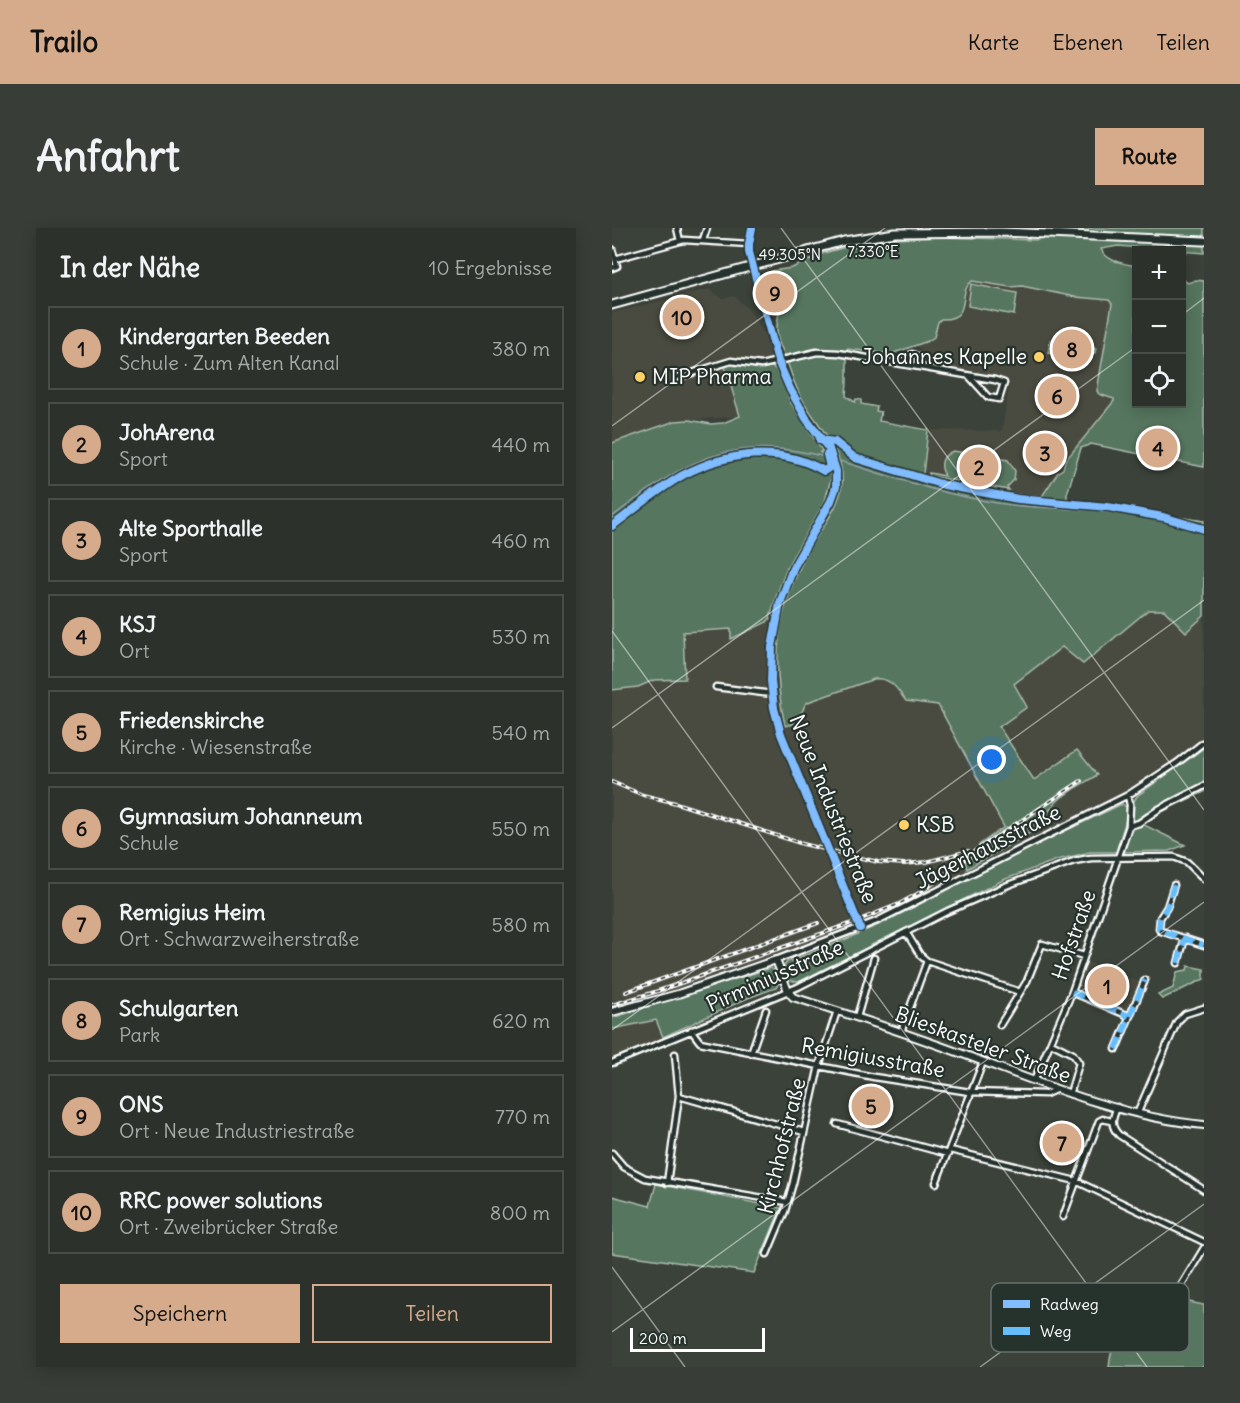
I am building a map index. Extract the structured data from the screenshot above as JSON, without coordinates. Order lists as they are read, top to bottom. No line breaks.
{"streets":{"street":["Neue Industriestraße","Jägerhausstraße","Hofstraße","Pirminiusstraße","Blieskasteler Straße","Remigiusstraße","Kirchhofstraße"]},"crossings":[["Neue Industriestraße","Jägerhausstraße"],["Jägerhausstraße","Hofstraße"],["Hofstraße","Pirminiusstraße"],["Hofstraße","Blieskasteler Straße"],["Pirminiusstraße","Blieskasteler Straße"],["Pirminiusstraße","Remigiusstraße"],["Blieskasteler Straße","Remigiusstraße"],["Blieskasteler Straße","Kirchhofstraße"],["Remigiusstraße","Kirchhofstraße"]],"places":["Johannes Kapelle","MIP Pharma","KSB"],"legend":["Radweg","Weg"],"scale_bar":"200 m","page":{"header":"Trailo","nav":["Karte","Ebenen","Teilen"],"buttons":["Route",["Speichern","Teilen"]],"title":"Anfahrt","heading":["In der Nähe","10 Ergebnisse"],"map_buttons":["+","−"],"pins":["9","10","8","6","4","3","2","1","5","7"],"list":[{"mark":"1","name":"Kindergarten Beeden","note":"Schule · Zum Alten Kanal","value":"380 m"},{"mark":"2","name":"JohArena","note":"Sport","value":"440 m"},{"mark":"3","name":"Alte Sporthalle","note":"Sport","value":"460 m"},{"mark":"4","name":"KSJ","note":"Ort","value":"530 m"},{"mark":"5","name":"Friedenskirche","note":"Kirche · Wiesenstraße","value":"540 m"},{"mark":"6","name":"Gymnasium Johanneum","note":"Schule","value":"550 m"},{"mark":"7","name":"Remigius Heim","note":"Ort · Schwarzweiherstraße","value":"580 m"},{"mark":"8","name":"Schulgarten","note":"Park","value":"620 m"},{"mark":"9","name":"ONS","note":"Ort · Neue Industriestraße","value":"770 m"},{"mark":"10","name":"RRC power solutions","note":"Ort · Zweibrücker Straße","value":"800 m"}],"scale":"200 m"},"coordinates":["7.330°E","49.305°N"]}
